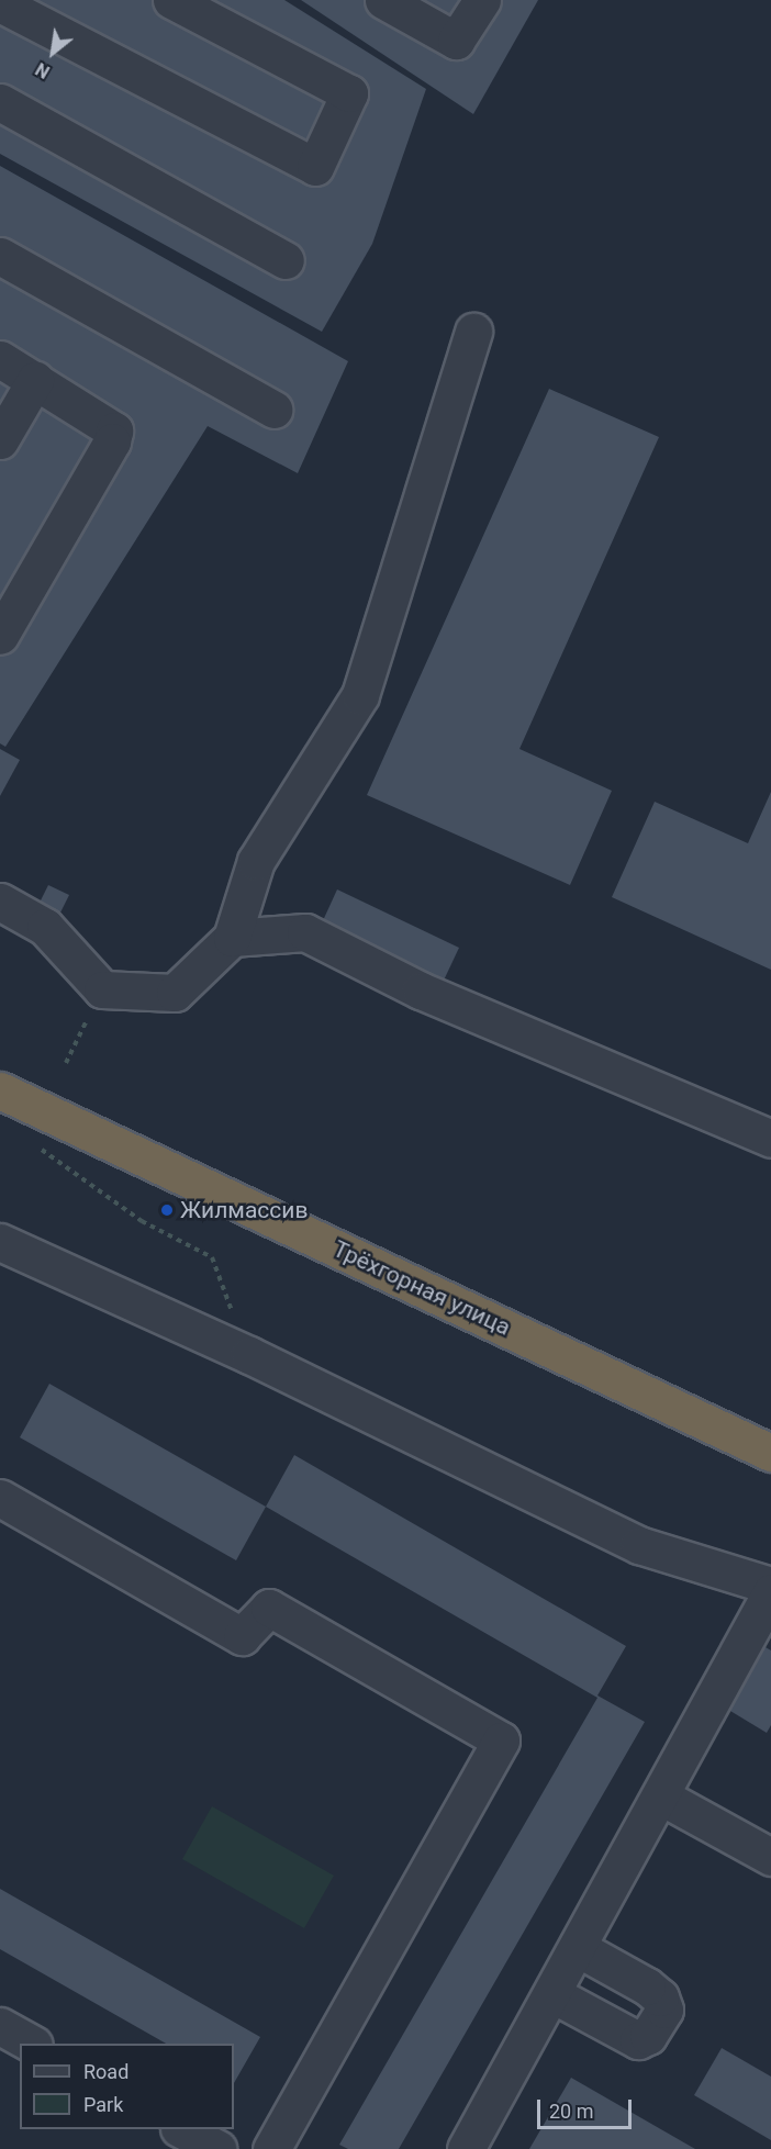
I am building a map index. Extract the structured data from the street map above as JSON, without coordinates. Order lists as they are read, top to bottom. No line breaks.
{"streets":{"highway":["Трёхгорная улица"]},"places":["Жилмассив"],"legend":["Road","Park"],"scale_bar":"20 m","north":"bottom left"}
